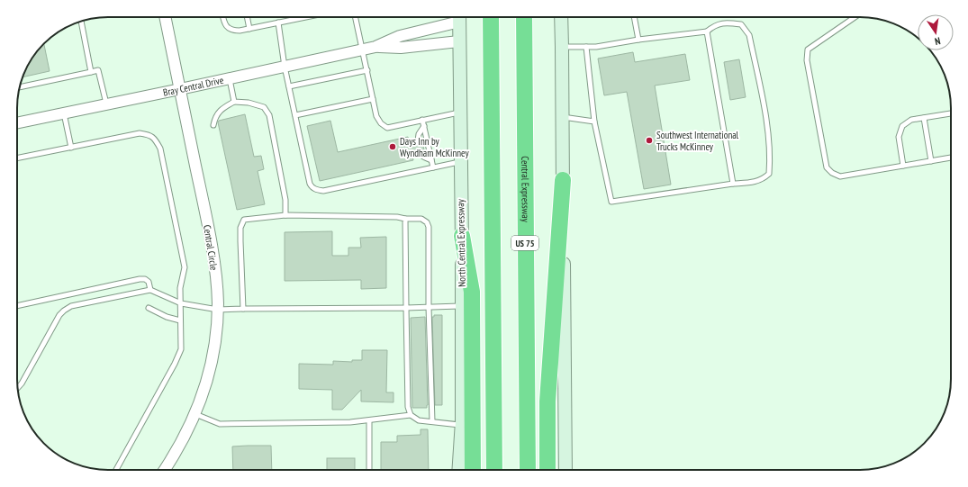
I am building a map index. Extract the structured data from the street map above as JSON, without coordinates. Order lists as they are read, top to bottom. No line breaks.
{"streets":{"highway":["Central Expressway","US 75"],"main road":["North Central Expressway"],"street":["Bray Central Drive","Central Circle"]},"crossings":[["Bray Central Drive","North Central Expressway"],["Bray Central Drive","Central Circle"]],"places":["Southwest International Trucks McKinney","Days Inn by Wyndham McKinney"],"north":"bottom"}
